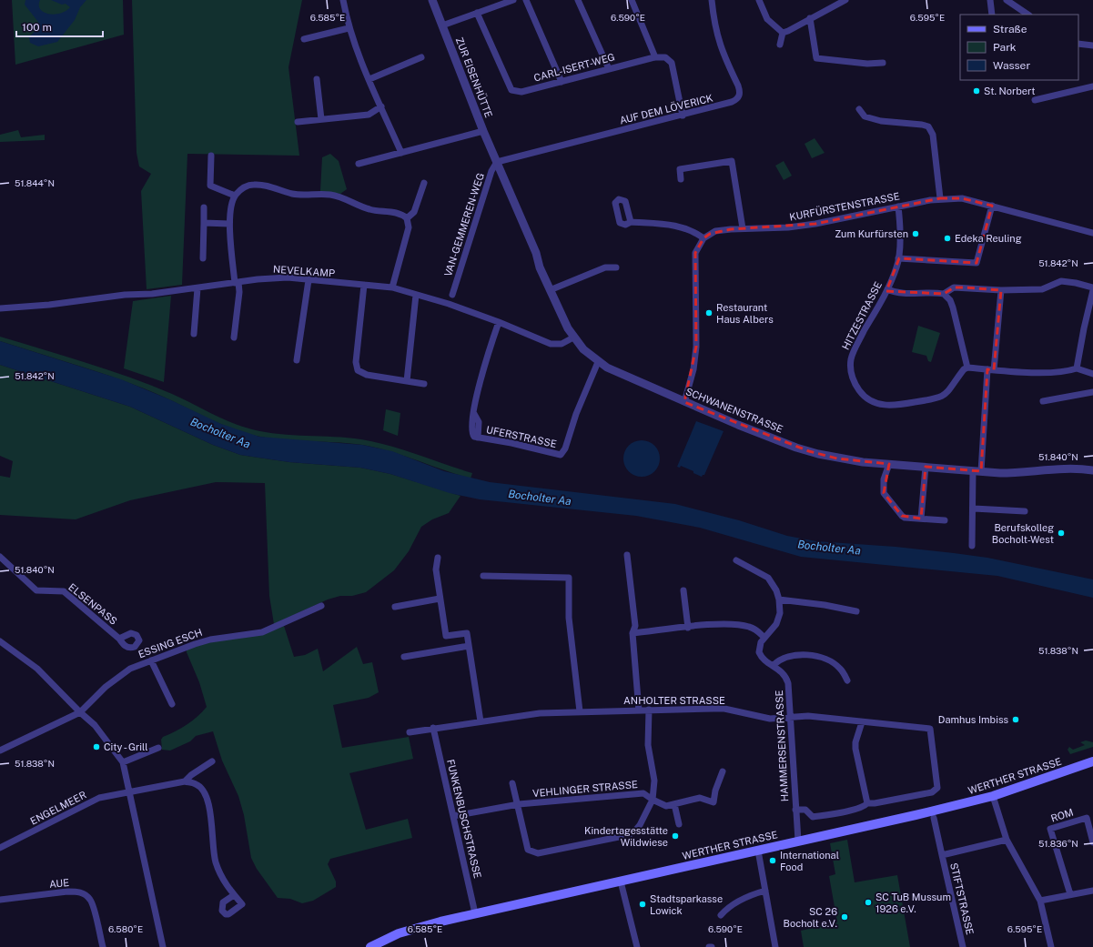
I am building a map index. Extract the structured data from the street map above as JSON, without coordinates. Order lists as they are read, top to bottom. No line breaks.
{"streets":{"main road":["WERTHER STRASSE"],"street":["CARL-ISERT-WEG","ZUR EISENHÜTTE","AUF DEM LÖVERICK","KURFÜRSTENSTRASSE","VAN-GEMMEREN-WEG","NEVELKAMP","HITZESTRASSE","SCHWANENSTRASSE","UFERSTRASSE","ELSENPASS","ESSING ESCH","ANHOLTER STRASSE","HAMMERSENSTRASSE","VEHLINGER STRASSE","ENGELMEER","ROM","FUNKENBUSCHSTRASSE","AUE","STIFTSTRASSE"]},"crossings":[["ZUR EISENHÜTTE","AUF DEM LÖVERICK"],["ZUR EISENHÜTTE","VAN-GEMMEREN-WEG"],["ZUR EISENHÜTTE","SCHWANENSTRASSE"],["AUF DEM LÖVERICK","VAN-GEMMEREN-WEG"],["AUF DEM LÖVERICK","SCHWANENSTRASSE"],["KURFÜRSTENSTRASSE","HITZESTRASSE"],["VAN-GEMMEREN-WEG","SCHWANENSTRASSE"],["NEVELKAMP","SCHWANENSTRASSE"],["NEVELKAMP","UFERSTRASSE"],["SCHWANENSTRASSE","UFERSTRASSE"],["ANHOLTER STRASSE","HAMMERSENSTRASSE"],["ANHOLTER STRASSE","FUNKENBUSCHSTRASSE"],["HAMMERSENSTRASSE","WERTHER STRASSE"],["WERTHER STRASSE","FUNKENBUSCHSTRASSE"],["VEHLINGER STRASSE","FUNKENBUSCHSTRASSE"]],"water":["Bocholter Aa"],"places":["St. Norbert","Zum Kurfürsten","Edeka Reuling","Restaurant Haus Albers","Berufskolleg Bocholt-West","Damhus Imbiss","City - Grill","Kindertagesstätte Wildwiese","International Food","SC TuB Mussum 1926 e.V.","Stadtsparkasse Lowick","SC 26 Bocholt e.V."],"legend":["Straße","Park","Wasser"],"scale_bar":"100 m","coordinates":["6.585°E","6.590°E","6.595°E","51.844°N","51.842°N","51.840°N","51.838°N","51.836°N","6.580°E"]}
